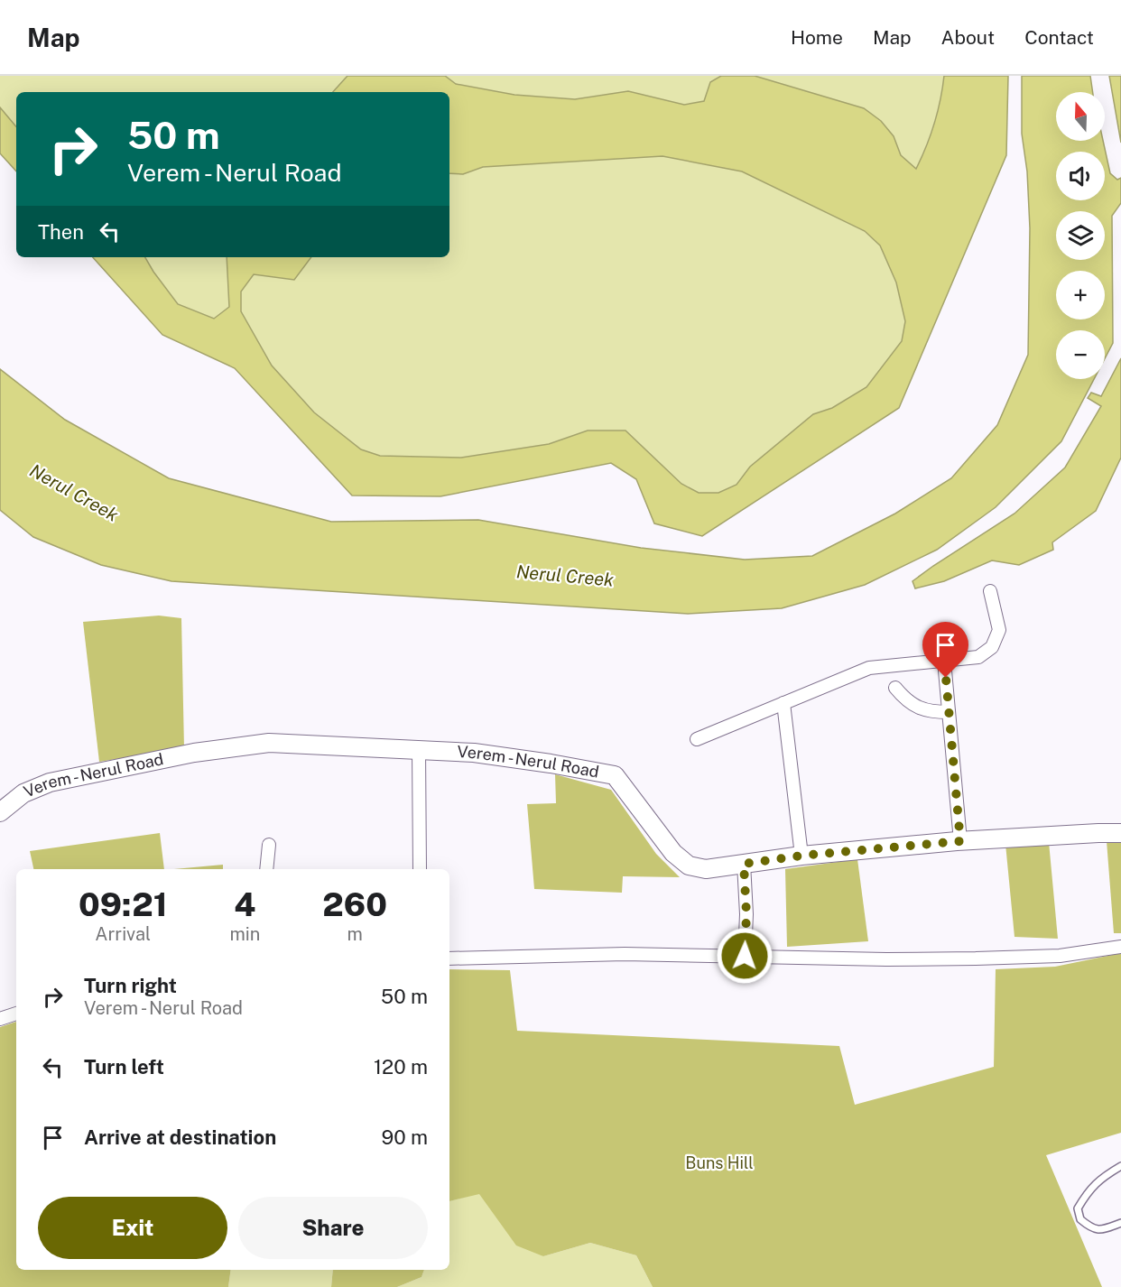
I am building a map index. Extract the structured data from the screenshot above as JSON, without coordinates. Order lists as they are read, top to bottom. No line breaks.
{"streets":{"main road":["Verem - Nerul Road"]},"water":["Nerul Creek"],"parks":["Buns Hill"],"north":"top","page":{"header":"Map","nav":["Home","Map","About","Contact"],"map_buttons":["+","−"],"turn":["50 m","Verem - Nerul Road"],"then":"Then","eta":["09:21","Arrival","4","min","260","m"],"list":[{"name":"Turn right","note":"Verem - Nerul Road","value":"50 m"},{"name":"Turn left","value":"120 m"},{"name":"Arrive at destination","value":"90 m"}],"buttons":["Exit","Share"]}}
